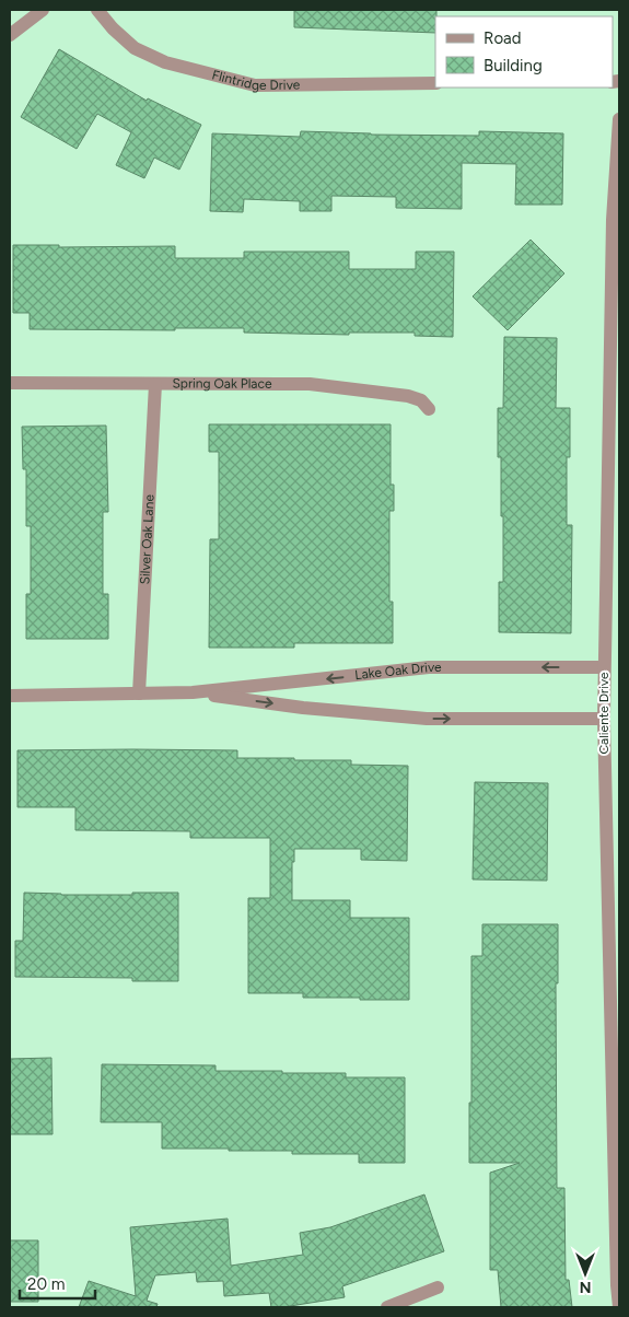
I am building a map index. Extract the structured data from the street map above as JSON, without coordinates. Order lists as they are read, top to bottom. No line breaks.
{"streets":{"street":["Flintridge Drive","Spring Oak Place","Silver Oak Lane","Lake Oak Drive","Caliente Drive"]},"crossings":[["Spring Oak Place","Silver Oak Lane"],["Silver Oak Lane","Lake Oak Drive"],["Lake Oak Drive","Caliente Drive"]],"legend":["Road","Building"],"scale_bar":"20 m","north":"bottom"}
